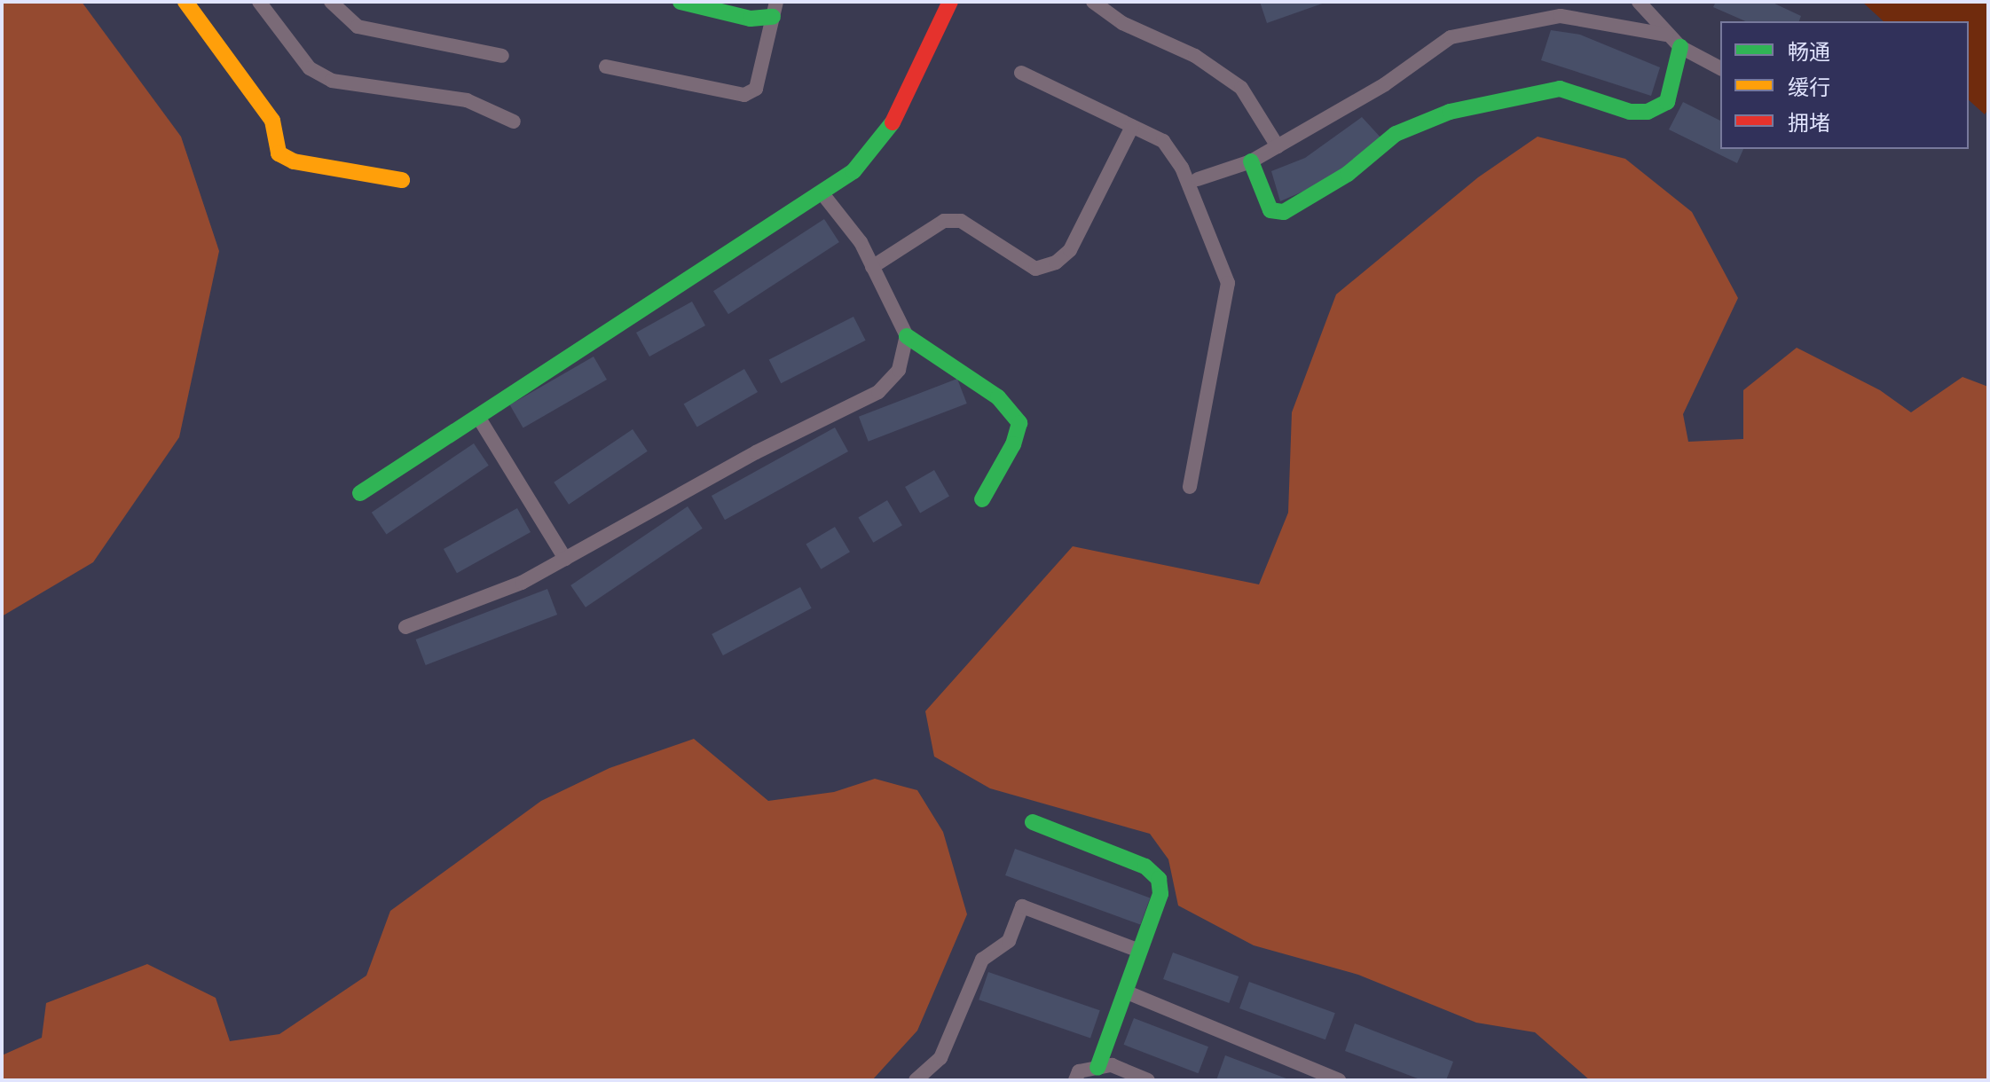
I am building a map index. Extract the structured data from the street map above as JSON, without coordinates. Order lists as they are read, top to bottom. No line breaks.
{"legend":["畅通","缓行","拥堵"]}
